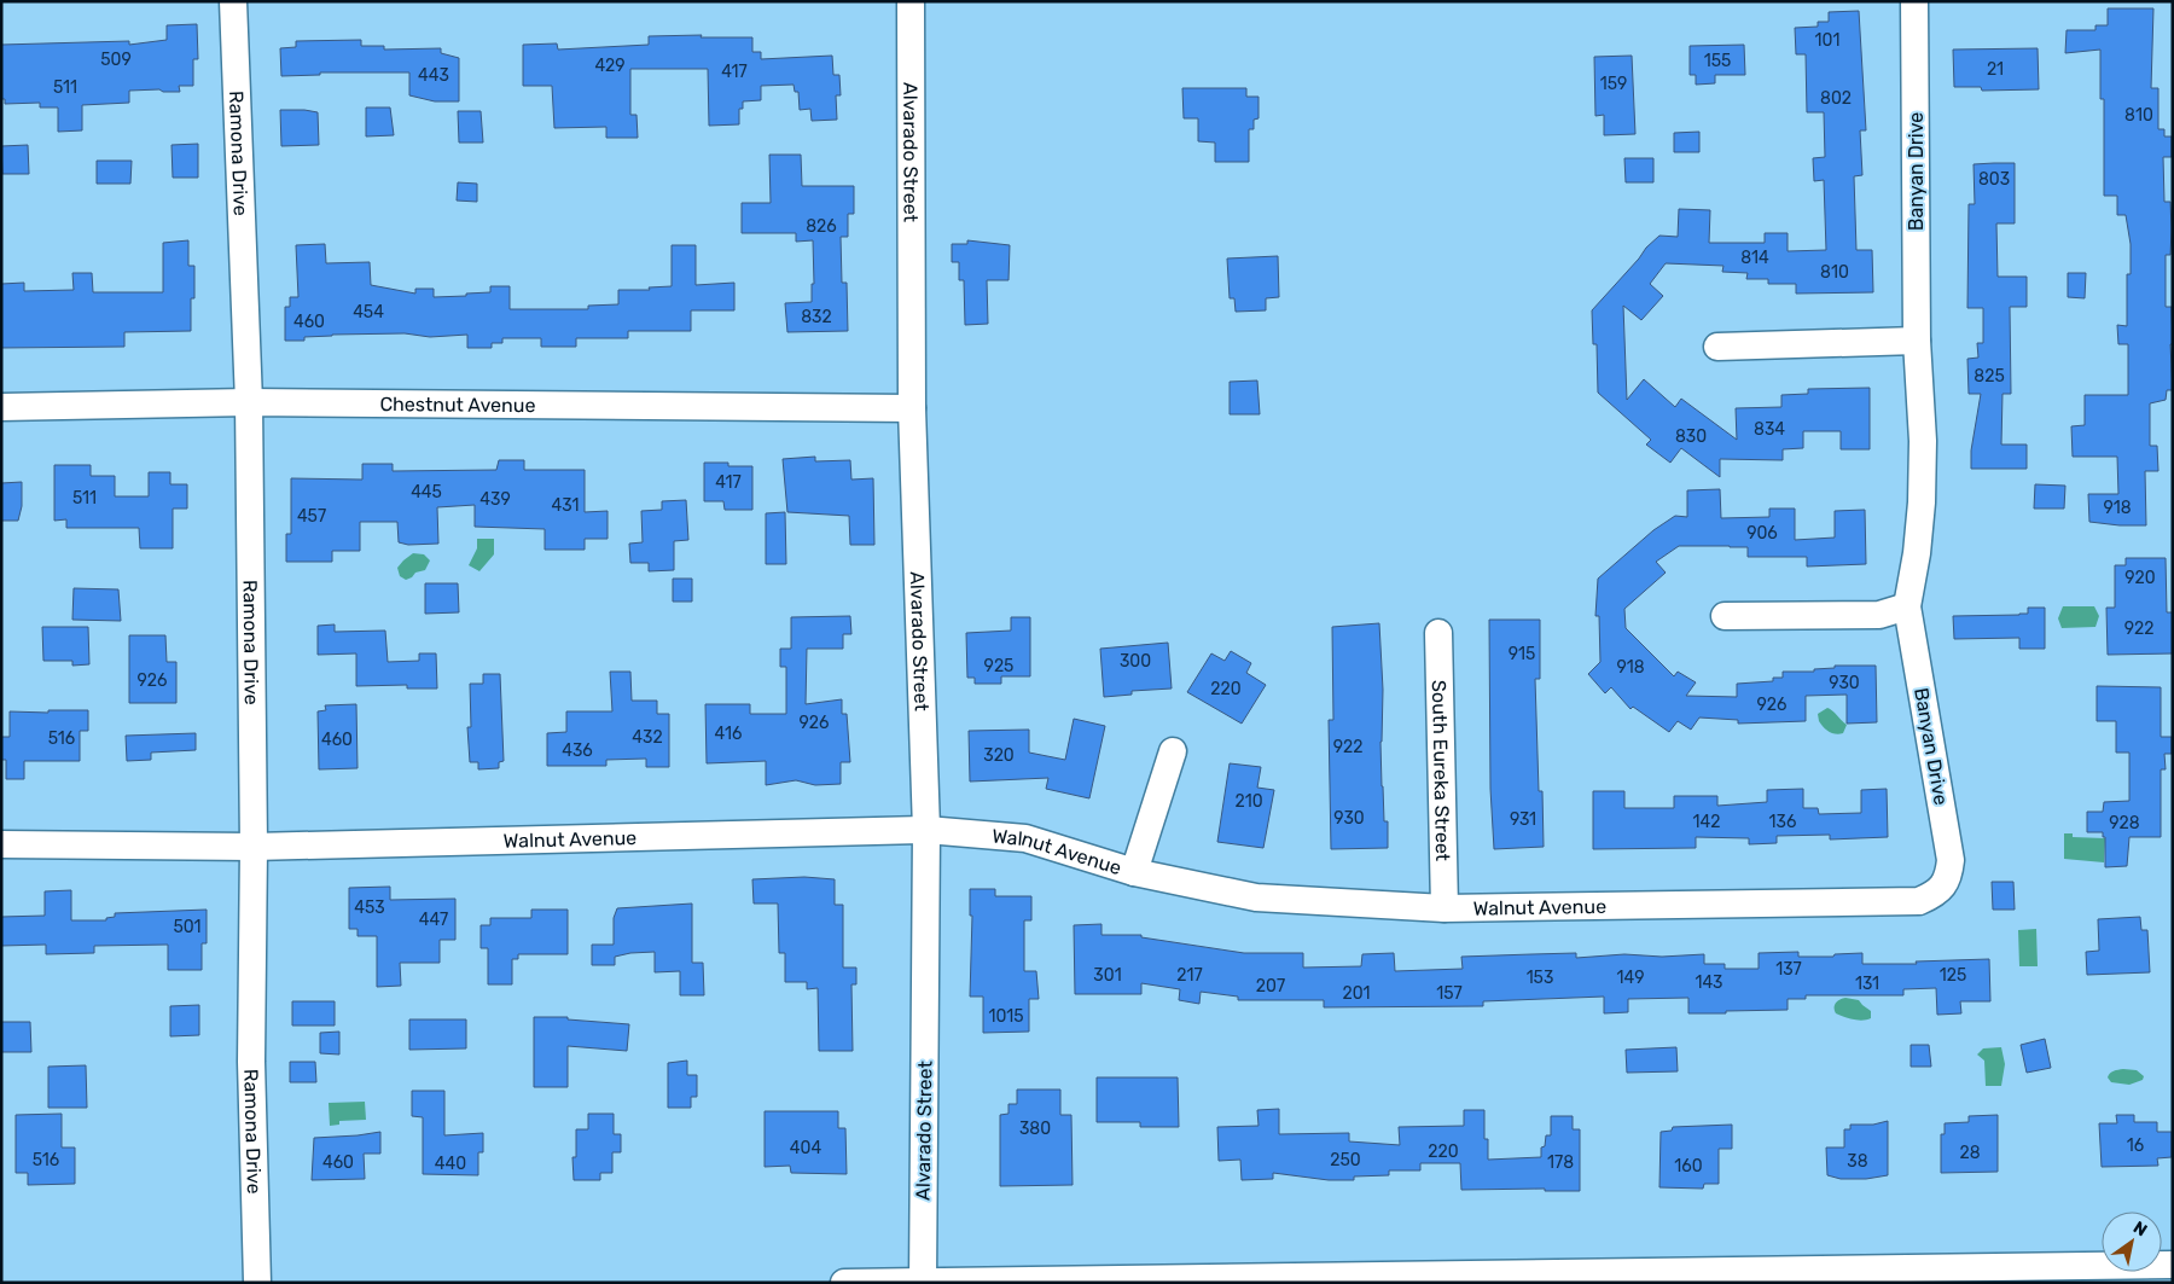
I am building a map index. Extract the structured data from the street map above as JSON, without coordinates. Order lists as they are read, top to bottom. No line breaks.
{"streets":{"street":["Alvarado Street","Ramona Drive","Banyan Drive","Chestnut Avenue","South Eureka Street","Walnut Avenue"]},"crossings":[["Alvarado Street","Chestnut Avenue"],["Alvarado Street","Walnut Avenue"],["Ramona Drive","Chestnut Avenue"],["Ramona Drive","Walnut Avenue"],["Banyan Drive","Walnut Avenue"],["South Eureka Street","Walnut Avenue"]],"house_numbers":["101","509","155","429","21","417","443","159","511","802","810","803","826","814","810","454","832","460","825","834","830","417","445","511","439","431","918","457","906","920","922","915","300","925","918","926","930","220","926","926","416","432","516","460","922","436","320","210","930","931","142","136","928","453","447","501","137","301","217","125","153","149","143","131","207","201","157","1015","380","16","404","220","28","516","250","38","460","178","440","160"],"north":"top right"}
